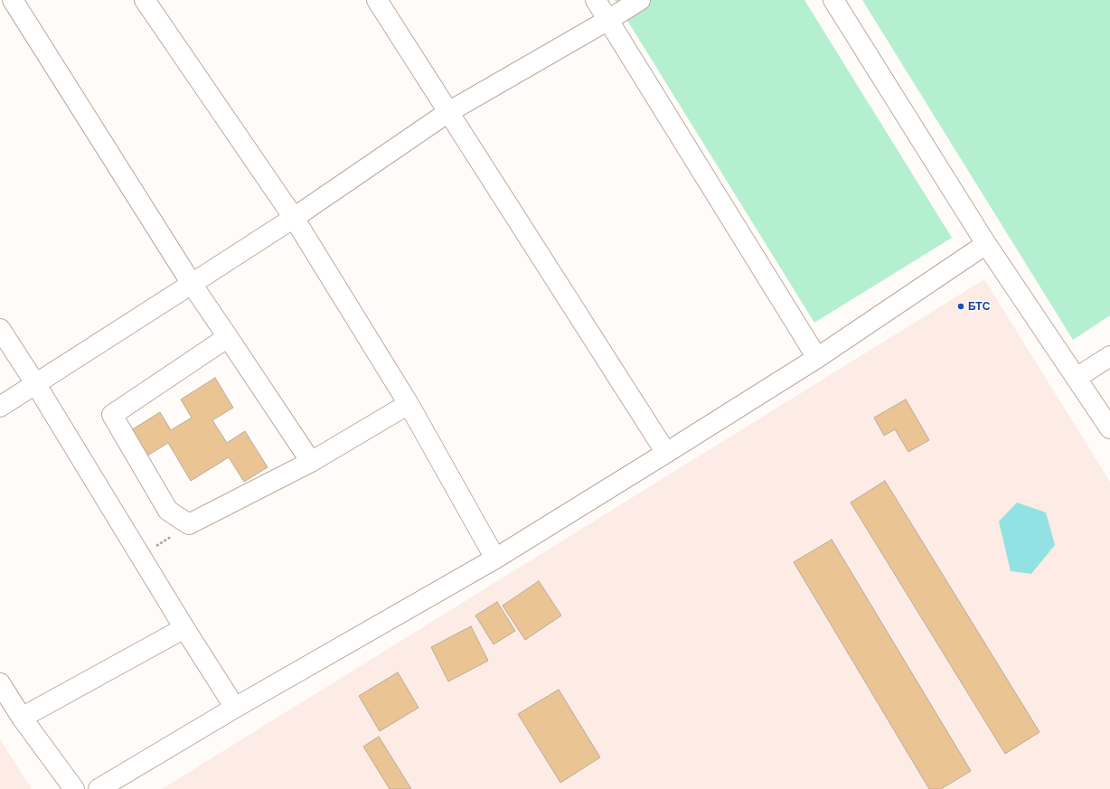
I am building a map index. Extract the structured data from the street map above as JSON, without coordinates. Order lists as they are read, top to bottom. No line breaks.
{"places":["БТС"]}
